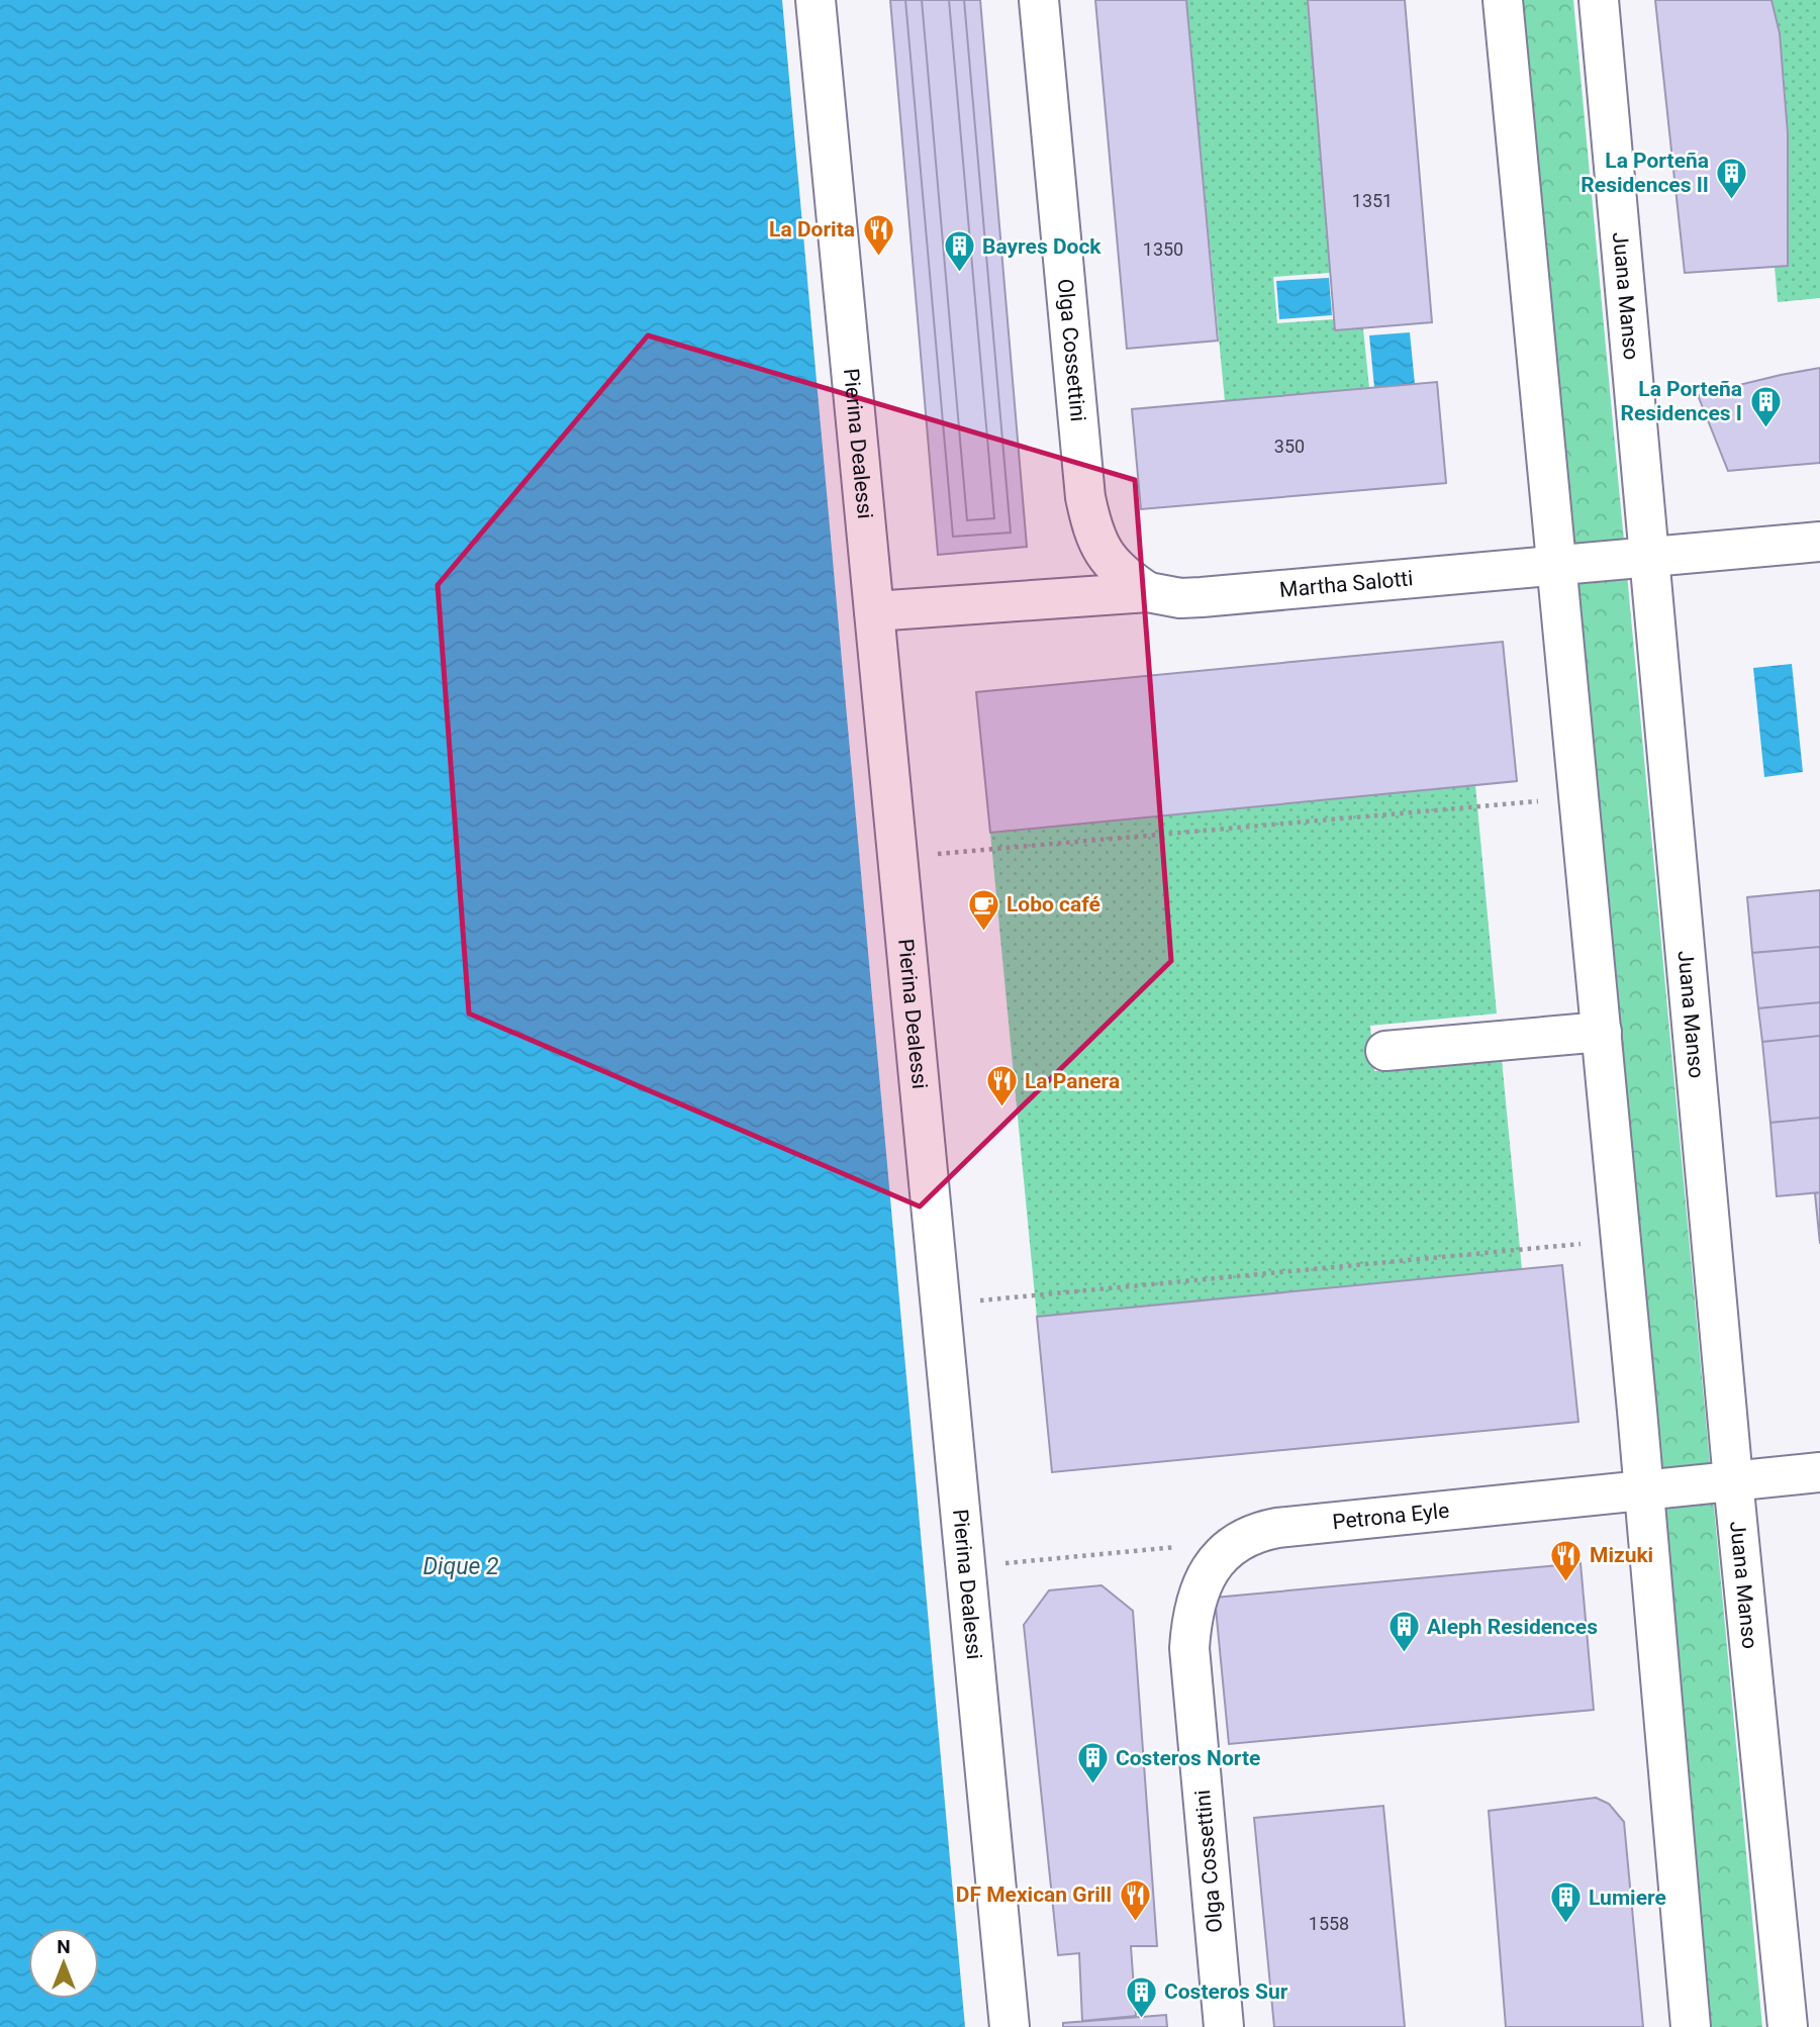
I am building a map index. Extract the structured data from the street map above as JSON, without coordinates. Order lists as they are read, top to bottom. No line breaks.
{"streets":{"street":["Juana Manso","Olga Cossettini","Pierina Dealessi","Martha Salotti","Petrona Eyle"]},"crossings":[["Juana Manso","Martha Salotti"],["Juana Manso","Petrona Eyle"],["Olga Cossettini","Martha Salotti"],["Olga Cossettini","Petrona Eyle"],["Pierina Dealessi","Martha Salotti"]],"water":["Dique 2"],"places":{"building":["La Porteña Residences II","Bayres Dock","La Porteña Residences I","Aleph Residences","Costeros Norte","Lumiere","Costeros Sur"],"restaurant":["La Dorita","La Panera","Mizuki","DF Mexican Grill"],"cafe":["Lobo café"]},"house_numbers":["1351","1350","350","1558"],"north":"top"}
